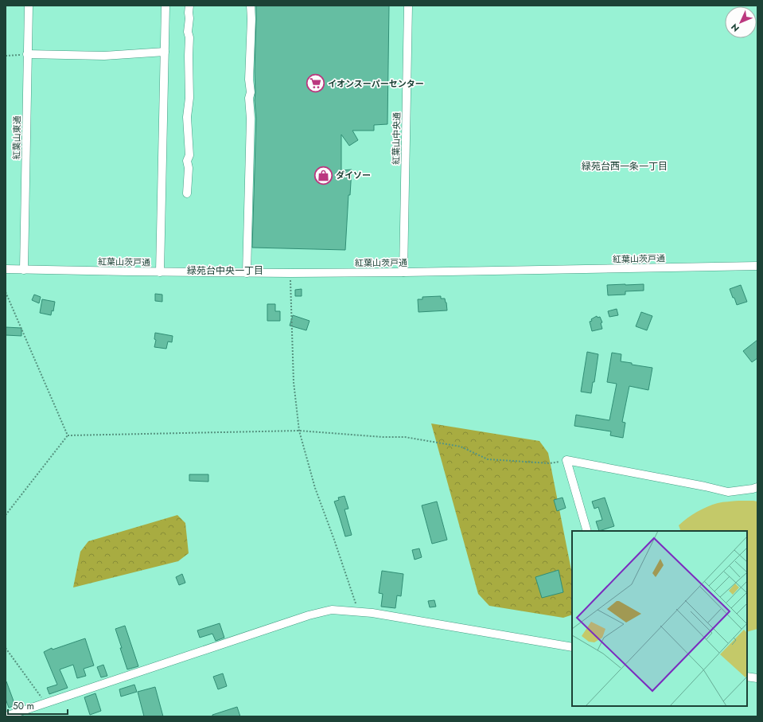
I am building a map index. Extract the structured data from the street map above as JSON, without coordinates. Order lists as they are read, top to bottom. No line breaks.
{"streets":{"street":["紅葉山東通","紅葉山中央通","紅葉山茨戸通"]},"crossings":[["紅葉山東通","紅葉山茨戸通"],["紅葉山中央通","紅葉山茨戸通"]],"districts":["緑苑台西一条一丁目","緑苑台中央一丁目"],"places":{"supermarket":["イオンスーパーセンター"],"shop":["ダイソー"]},"scale_bar":"50 m","north":"bottom left"}
